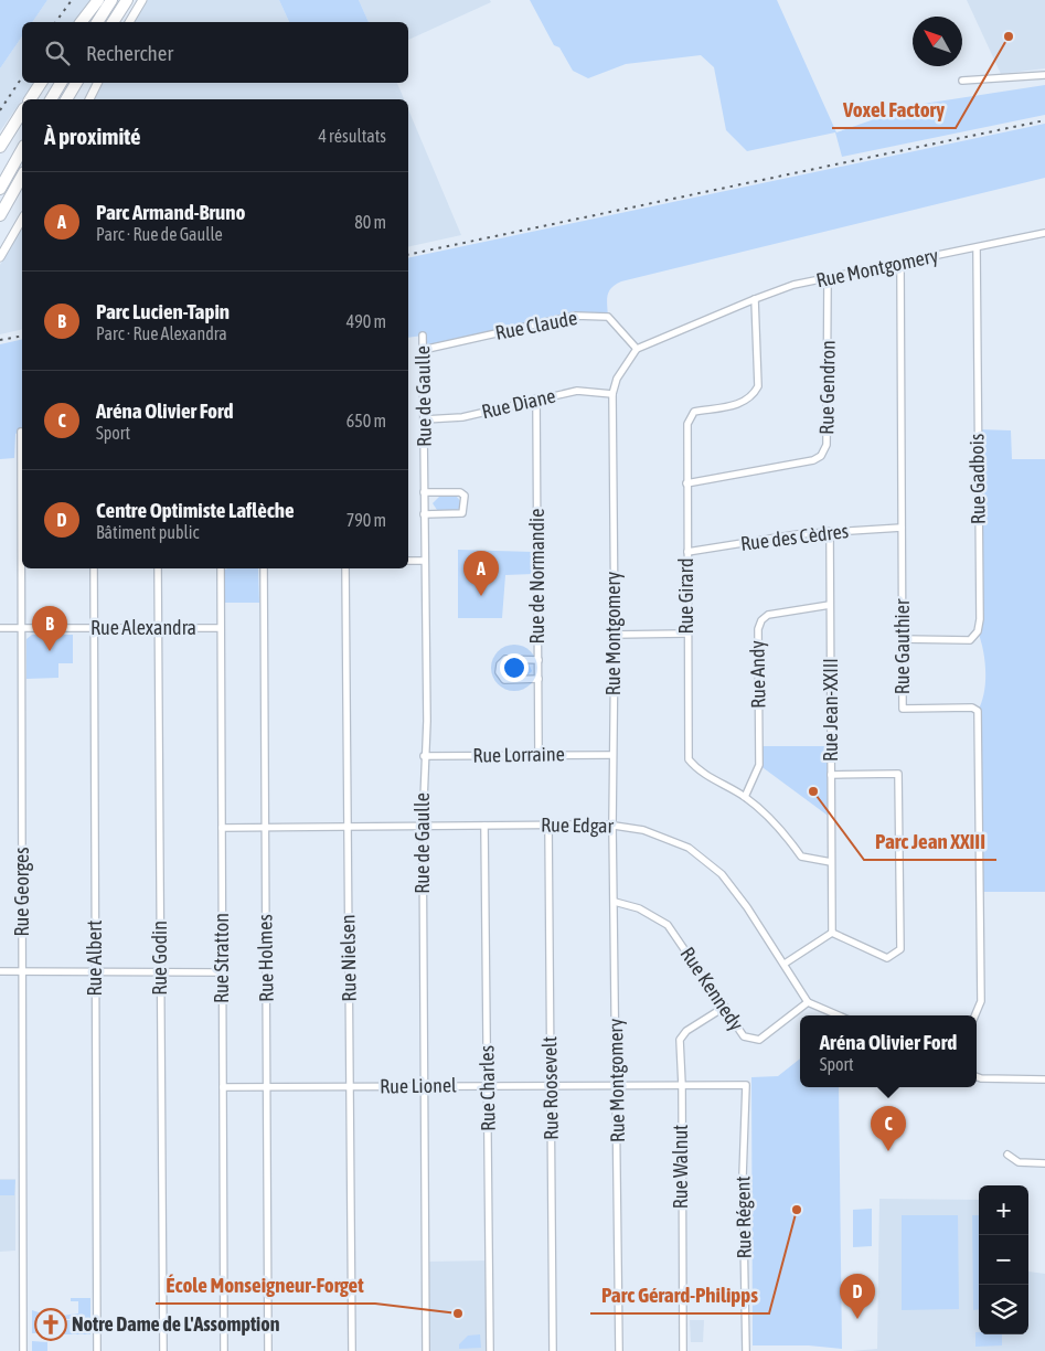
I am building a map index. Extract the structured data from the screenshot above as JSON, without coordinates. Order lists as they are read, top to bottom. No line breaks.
{"streets":{"street":["Rue Montgomery","Rue Claude","Rue Gendron","Rue de Gaulle","Rue Diane","Rue Gadbois","Rue des Cèdres","Rue de Normandie","Rue Girard","Rue Alexandra","Rue Gauthier","Rue Andy","Rue Jean-XXIII","Rue Lorraine","Rue Edgar","Rue Georges","Rue Albert","Rue Godin","Rue Stratton","Rue Holmes","Rue Nielsen","Rue Kennedy","Rue Lionel","Rue Charles","Rue Roosevelt","Rue Walnut","Rue Régent"]},"crossings":[["Rue Montgomery","Rue Claude"],["Rue Montgomery","Rue Gendron"],["Rue Montgomery","Rue Diane"],["Rue Montgomery","Rue Gadbois"],["Rue Montgomery","Rue Girard"],["Rue Montgomery","Rue Gauthier"],["Rue Montgomery","Rue Lorraine"],["Rue Montgomery","Rue Edgar"],["Rue Montgomery","Rue Kennedy"],["Rue Montgomery","Rue Lionel"],["Rue Claude","Rue de Gaulle"],["Rue Gendron","Rue Girard"],["Rue de Gaulle","Rue Diane"],["Rue de Gaulle","Rue Lorraine"],["Rue de Gaulle","Rue Edgar"],["Rue de Gaulle","Rue Lionel"],["Rue Diane","Rue de Normandie"],["Rue Gadbois","Rue Gauthier"],["Rue des Cèdres","Rue Girard"],["Rue des Cèdres","Rue Gauthier"],["Rue des Cèdres","Rue Jean-XXIII"],["Rue de Normandie","Rue Lorraine"],["Rue Girard","Rue Andy"],["Rue Girard","Rue Jean-XXIII"],["Rue Alexandra","Rue Georges"],["Rue Alexandra","Rue Albert"],["Rue Alexandra","Rue Godin"],["Rue Alexandra","Rue Stratton"],["Rue Andy","Rue Jean-XXIII"],["Rue Edgar","Rue Stratton"],["Rue Edgar","Rue Holmes"],["Rue Edgar","Rue Nielsen"],["Rue Edgar","Rue Kennedy"],["Rue Edgar","Rue Charles"],["Rue Edgar","Rue Roosevelt"],["Rue Stratton","Rue Lionel"],["Rue Holmes","Rue Lionel"],["Rue Nielsen","Rue Lionel"],["Rue Kennedy","Rue Walnut"],["Rue Lionel","Rue Charles"],["Rue Lionel","Rue Roosevelt"],["Rue Lionel","Rue Walnut"],["Rue Lionel","Rue Régent"]],"places":{"other":["Voxel Factory","Parc Jean XXIII","Parc Gérard-Philipps","École Monseigneur-Forget"],"church":["Notre Dame de L'Assomption"]},"north":"top left","page":{"search":"Rechercher","heading":["À proximité","4 résultats"],"list":[{"mark":"A","name":"Parc Armand-Bruno","note":"Parc · Rue de Gaulle","value":"80 m"},{"mark":"B","name":"Parc Lucien-Tapin","note":"Parc · Rue Alexandra","value":"490 m"},{"mark":"C","name":"Aréna Olivier Ford","note":"Sport","value":"650 m"},{"mark":"D","name":"Centre Optimiste Laflèche","note":"Bâtiment public","value":"790 m"}],"pins":["A","B","C","D"],"popup":["Aréna Olivier Ford","Sport"],"map_buttons":["+","−"]}}
